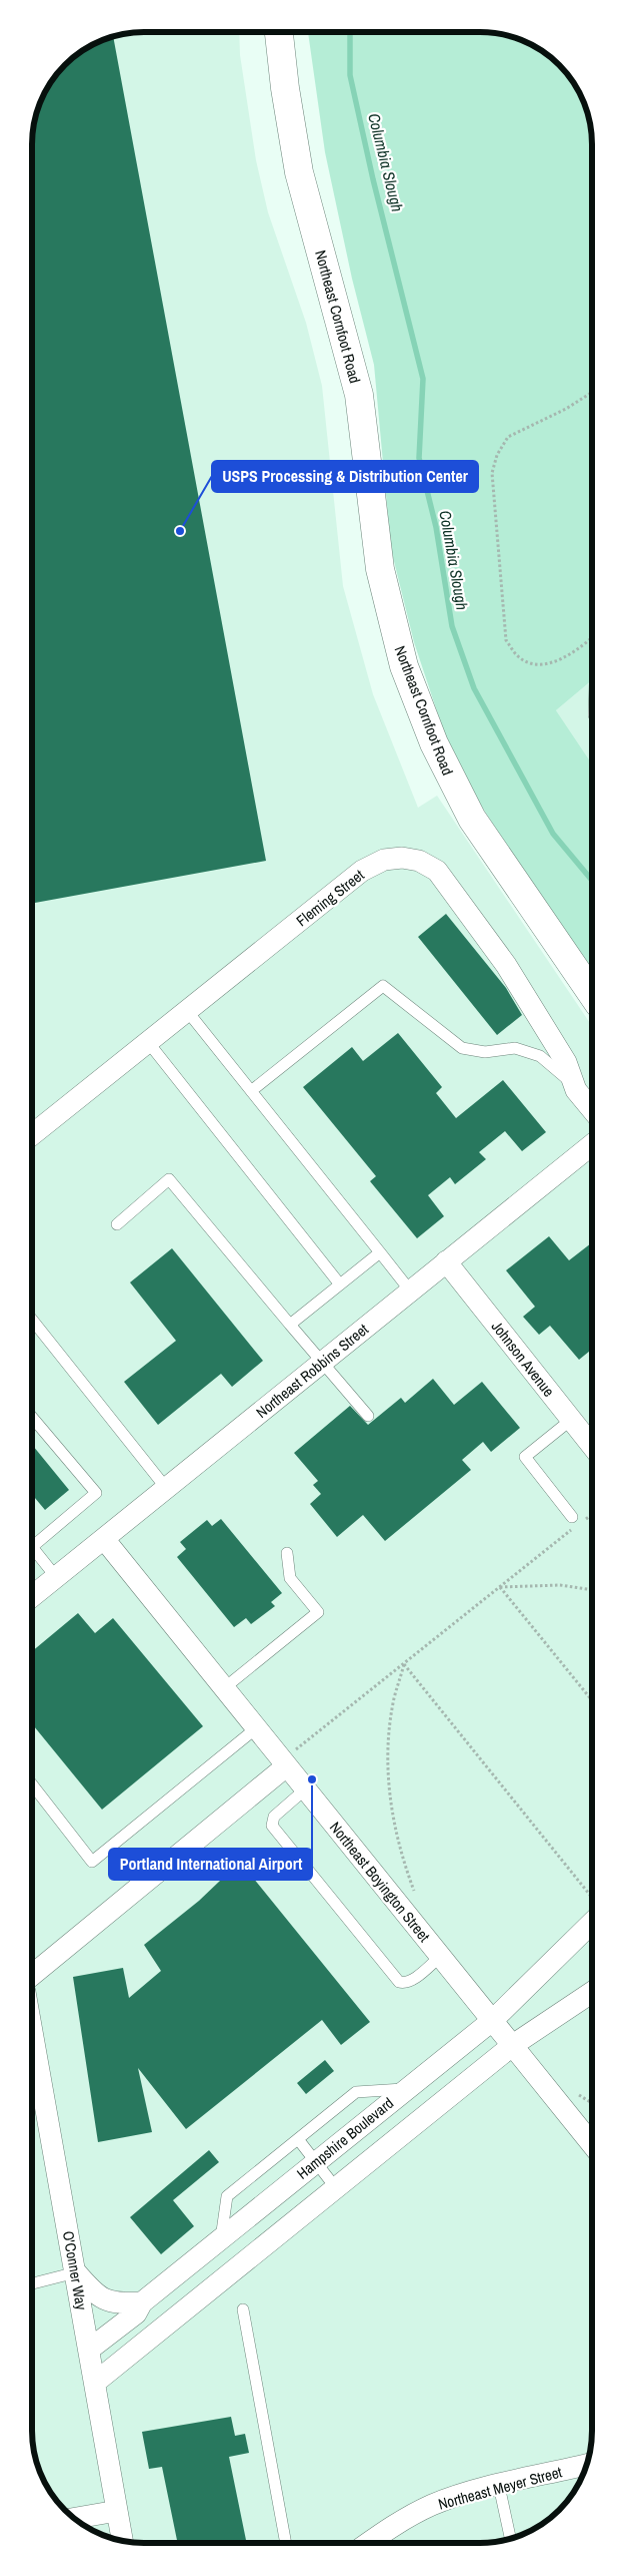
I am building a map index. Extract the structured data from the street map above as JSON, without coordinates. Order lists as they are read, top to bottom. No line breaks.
{"streets":{"street":["Northeast Cornfoot Road","Fleming Street","Johnson Avenue","Northeast Robbins Street","Northeast Boyington Street","Hampshire Boulevard","O'Conner Way","Northeast Meyer Street"]},"crossings":[["Johnson Avenue","Northeast Robbins Street"],["Northeast Robbins Street","Northeast Boyington Street"],["Northeast Boyington Street","Hampshire Boulevard"],["Hampshire Boulevard","O'Conner Way"]],"water":["Columbia Slough"],"places":["USPS Processing & Distribution Center","Portland International Airport"]}
